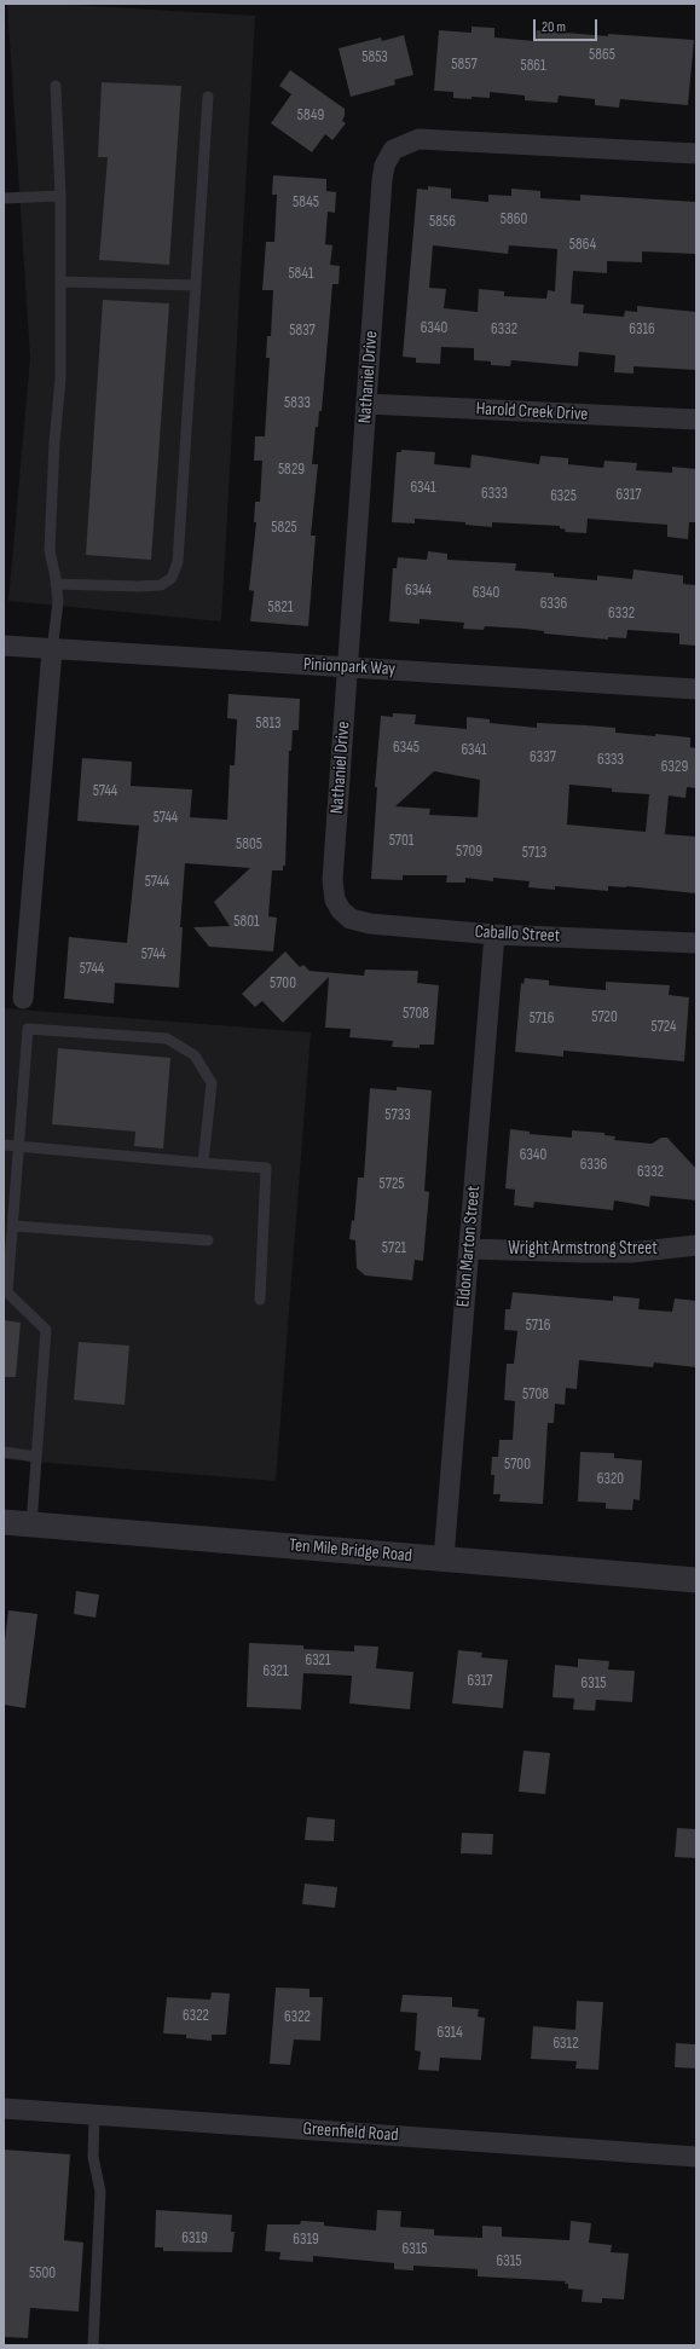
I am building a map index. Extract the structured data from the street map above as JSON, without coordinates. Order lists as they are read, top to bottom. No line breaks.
{"streets":{"street":["Nathaniel Drive","Harold Creek Drive","Pinionpark Way","Caballo Street","Eldon Marton Street","Wright Armstrong Street","Ten Mile Bridge Road","Greenfield Road"]},"crossings":[["Nathaniel Drive","Harold Creek Drive"],["Nathaniel Drive","Pinionpark Way"],["Nathaniel Drive","Caballo Street"],["Caballo Street","Eldon Marton Street"],["Eldon Marton Street","Wright Armstrong Street"],["Eldon Marton Street","Ten Mile Bridge Road"]],"house_numbers":["5865","5853","5857","5861","5849","5845","5860","5856","5864","5841","6340","6332","6316","5837","5833","5829","6341","6333","6317","6325","5825","6344","6340","6336","5821","6332","5813","6345","6341","6337","6333","6329","5744","5744","5701","5805","5709","5713","5744","5801","5744","5744","5700","5708","5720","5716","5724","5733","6340","6336","6332","5725","5721","5716","5708","5700","6320","6321","6321","6317","6315","6322","6322","6314","6312","6319","6319","6315","6315","5500"],"scale_bar":"20 m"}
